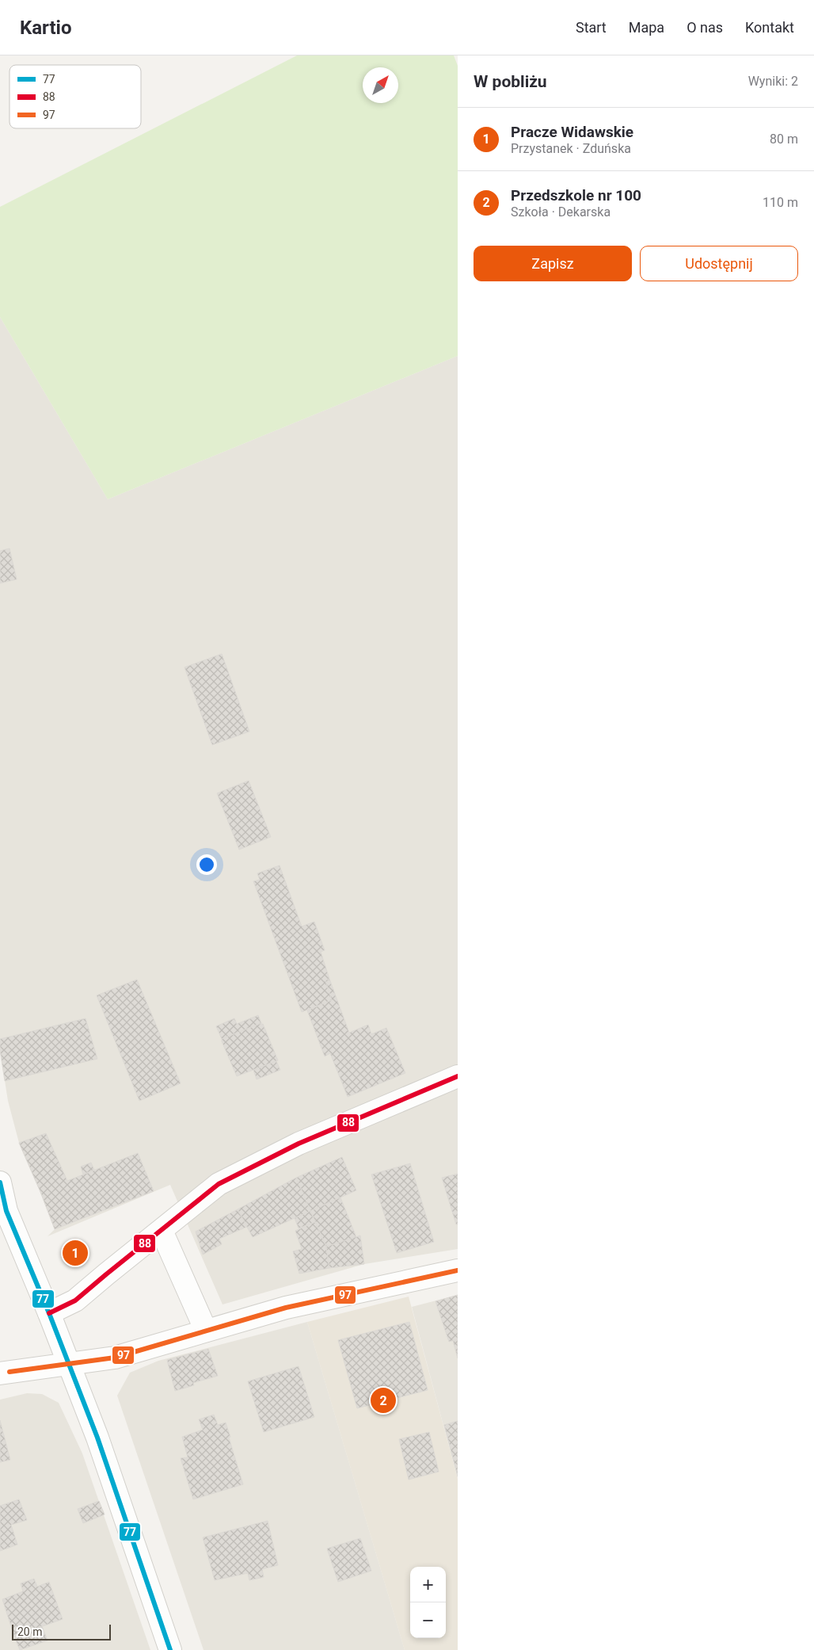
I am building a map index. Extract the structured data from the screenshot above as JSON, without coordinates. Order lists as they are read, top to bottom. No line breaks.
{"lines":["transit line 88","transit line 77","transit line 97"],"legend":["77","88","97"],"scale_bar":"20 m","north":"top right","page":{"header":"Kartio","nav":["Start","Mapa","O nas","Kontakt"],"heading":["W pobliżu","Wyniki: 2"],"list":[{"mark":"1","name":"Pracze Widawskie","note":"Przystanek · Zduńska","value":"80 m"},{"mark":"2","name":"Przedszkole nr 100","note":"Szkoła · Dekarska","value":"110 m"}],"buttons":["Zapisz","Udostępnij"],"pins":["1","2"],"map_buttons":["+","−"],"scale":"20 m"}}
